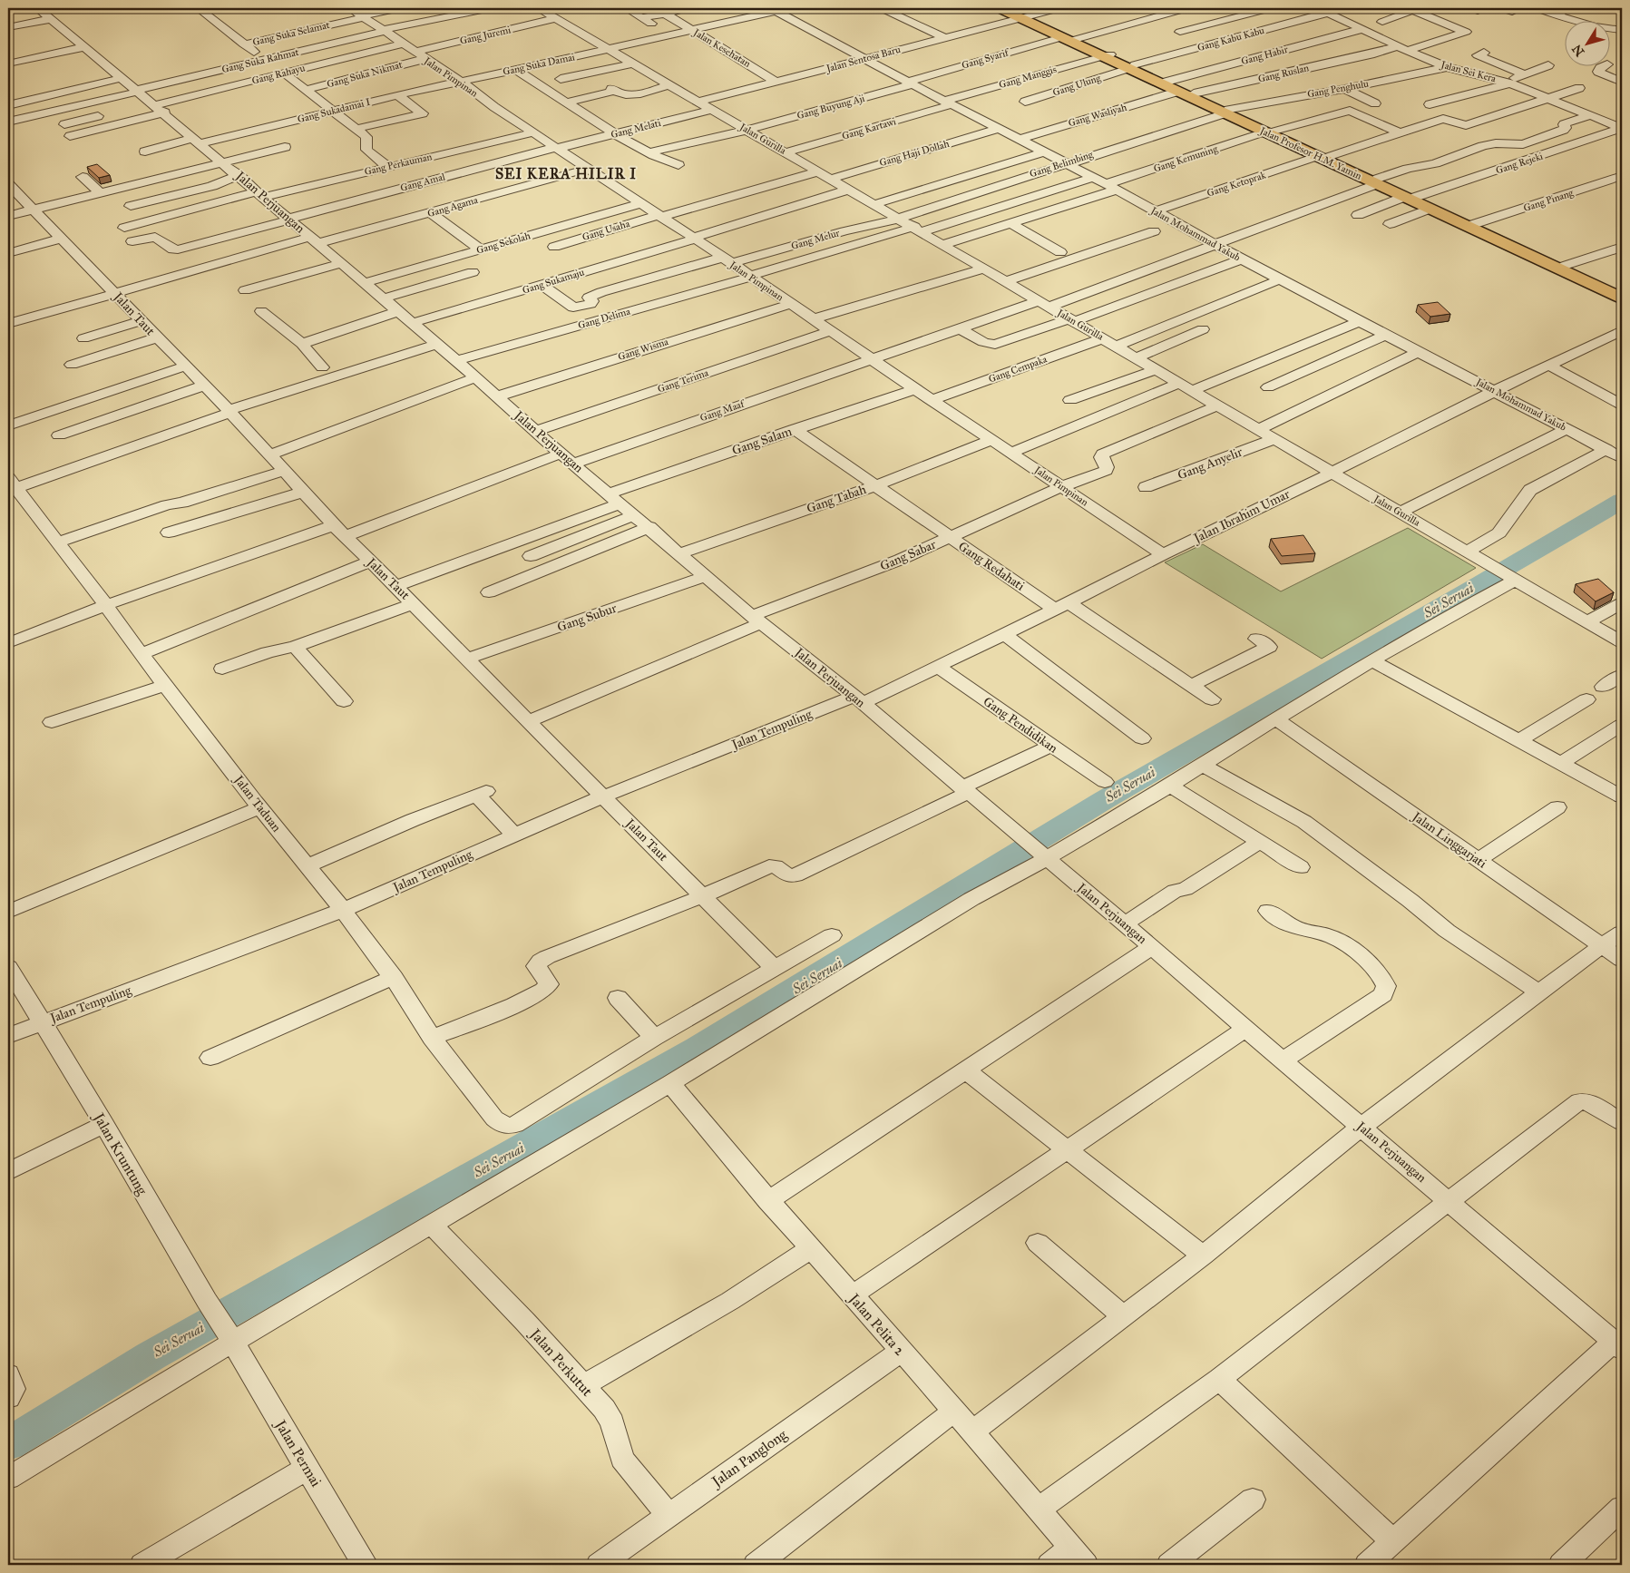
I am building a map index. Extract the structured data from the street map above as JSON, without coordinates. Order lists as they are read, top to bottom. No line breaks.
{"streets":{"main road":["Jalan Profesor H.M. Yamin"],"street":["Gang Suka Selamat","Gang Juremi","Gang Kabu Kabu","Jalan Kesehatan","Gang Habir","Jalan Sentosa Baru","Gang Syarif","Gang Suka Rahmat","Gang Suka Damai","Jalan Sei Kera","Gang Ruslan","Gang Rahayu","Gang Suka Nikmat","Jalan Pimpinan","Gang Manggis","Gang Ulung","Gang Penghulu","Gang Buyung Aji","Gang Sukadamai I","Gang Wasliyah","Gang Melati","Gang Kartawi","Jalan Gurilla","Gang Haji Dollah","Gang Kemuning","Gang Rejeki","Gang Perkauman","Gang Belimbing","Gang Amal","Gang Ketoprak","Gang Pinang","Jalan Perjuangan","Gang Agama","Gang Usaha","Jalan Mohammad Yakub","Gang Melur","Gang Sekolah","Gang Sukamaju","Jalan Taut","Gang Delima","Gang Wisma","Gang Cempaka","Gang Terima","Gang Maaf","Gang Salam","Gang Anyelir","Gang Tabah","Jalan Ibrahim Umar","Gang Sabar","Gang Redahati","Gang Subur","Gang Pendidikan","Jalan Tempuling","Jalan Taduan","Jalan Linggarjati","Jalan Kruntung","Jalan Pelita 2","Jalan Perkutut","Jalan Permai","Jalan Panglong"]},"crossings":[["Gang Suka Selamat","Jalan Pimpinan"],["Gang Juremi","Gang Suka Nikmat"],["Gang Juremi","Jalan Pimpinan"],["Gang Juremi","Jalan Gurilla"],["Gang Kabu Kabu","Jalan Sei Kera"],["Gang Kabu Kabu","Gang Ulung"],["Gang Kabu Kabu","Jalan Profesor H.M. Yamin"],["Jalan Kesehatan","Jalan Sentosa Baru"],["Jalan Kesehatan","Gang Suka Damai"],["Gang Habir","Jalan Sei Kera"],["Gang Habir","Gang Wasliyah"],["Gang Habir","Jalan Profesor H.M. Yamin"],["Jalan Sentosa Baru","Jalan Gurilla"],["Jalan Sentosa Baru","Jalan Profesor H.M. Yamin"],["Jalan Sentosa Baru","Jalan Mohammad Yakub"],["Gang Syarif","Gang Buyung Aji"],["Gang Syarif","Jalan Profesor H.M. Yamin"],["Gang Syarif","Jalan Mohammad Yakub"],["Gang Suka Rahmat","Jalan Pimpinan"],["Gang Suka Rahmat","Jalan Perjuangan"],["Gang Suka Damai","Jalan Pimpinan"],["Gang Suka Damai","Gang Sukadamai I"],["Gang Suka Damai","Jalan Gurilla"],["Gang Suka Damai","Jalan Mohammad Yakub"],["Jalan Sei Kera","Gang Ruslan"],["Jalan Sei Kera","Gang Penghulu"],["Jalan Sei Kera","Gang Rejeki"],["Jalan Sei Kera","Gang Ketoprak"],["Jalan Sei Kera","Gang Maaf"],["Gang Ruslan","Jalan Profesor H.M. Yamin"],["Gang Rahayu","Jalan Pimpinan"],["Gang Rahayu","Jalan Perjuangan"],["Gang Suka Nikmat","Jalan Pimpinan"],["Jalan Pimpinan","Gang Sukadamai I"],["Jalan Pimpinan","Gang Melati"],["Jalan Pimpinan","Gang Perkauman"],["Jalan Pimpinan","Gang Amal"],["Jalan Pimpinan","Gang Agama"],["Jalan Pimpinan","Gang Usaha"],["Jalan Pimpinan","Gang Melur"],["Jalan Pimpinan","Gang Sekolah"],["Jalan Pimpinan","Gang Sukamaju"],["Jalan Pimpinan","Gang Delima"],["Jalan Pimpinan","Gang Wisma"],["Jalan Pimpinan","Gang Cempaka"],["Jalan Pimpinan","Gang Terima"],["Jalan Pimpinan","Gang Maaf"],["Jalan Pimpinan","Gang Salam"],["Jalan Pimpinan","Gang Tabah"],["Jalan Pimpinan","Jalan Ibrahim Umar"],["Jalan Pimpinan","Gang Sabar"],["Gang Manggis","Gang Kartawi"],["Gang Manggis","Jalan Profesor H.M. Yamin"],["Gang Manggis","Jalan Mohammad Yakub"],["Gang Ulung","Jalan Profesor H.M. Yamin"],["Gang Penghulu","Jalan Profesor H.M. Yamin"],["Gang Penghulu","Gang Belimbing"],["Gang Buyung Aji","Jalan Gurilla"],["Gang Buyung Aji","Jalan Mohammad Yakub"],["Gang Sukadamai I","Jalan Perjuangan"],["Gang Wasliyah","Jalan Profesor H.M. Yamin"],["Gang Wasliyah","Jalan Mohammad Yakub"],["Gang Melati","Jalan Gurilla"],["Gang Melati","Gang Amal"],["Gang Kartawi","Jalan Gurilla"],["Gang Kartawi","Jalan Mohammad Yakub"],["Jalan Gurilla","Gang Haji Dollah"],["Jalan Gurilla","Gang Kemuning"],["Jalan Gurilla","Gang Belimbing"],["Jalan Gurilla","Gang Usaha"],["Jalan Gurilla","Gang Melur"],["Jalan Gurilla","Gang Sukamaju"],["Jalan Gurilla","Gang Delima"],["Jalan Gurilla","Gang Cempaka"],["Jalan Gurilla","Gang Maaf"],["Jalan Gurilla","Gang Anyelir"],["Jalan Gurilla","Jalan Ibrahim Umar"],["Jalan Gurilla","Gang Sabar"],["Gang Haji Dollah","Jalan Mohammad Yakub"],["Jalan Profesor H.M. Yamin","Gang Kemuning"],["Jalan Profesor H.M. Yamin","Gang Rejeki"],["Jalan Profesor H.M. Yamin","Gang Belimbing"],["Jalan Profesor H.M. Yamin","Gang Ketoprak"],["Jalan Profesor H.M. Yamin","Gang Pinang"],["Jalan Profesor H.M. Yamin","Gang Maaf"],["Gang Kemuning","Gang Ketoprak"],["Gang Kemuning","Jalan Mohammad Yakub"],["Gang Perkauman","Jalan Perjuangan"],["Gang Belimbing","Jalan Mohammad Yakub"],["Gang Belimbing","Gang Melur"],["Gang Amal","Jalan Perjuangan"],["Gang Ketoprak","Jalan Mohammad Yakub"],["Jalan Perjuangan","Gang Agama"],["Jalan Perjuangan","Gang Sekolah"],["Jalan Perjuangan","Gang Sukamaju"],["Jalan Perjuangan","Gang Delima"],["Jalan Perjuangan","Gang Wisma"],["Jalan Perjuangan","Gang Terima"],["Jalan Perjuangan","Gang Maaf"],["Jalan Perjuangan","Gang Salam"],["Jalan Perjuangan","Gang Tabah"],["Jalan Perjuangan","Jalan Ibrahim Umar"],["Jalan Perjuangan","Gang Sabar"],["Jalan Perjuangan","Gang Subur"],["Jalan Perjuangan","Jalan Tempuling"],["Gang Agama","Jalan Taut"],["Jalan Mohammad Yakub","Gang Delima"],["Jalan Mohammad Yakub","Gang Maaf"],["Jalan Mohammad Yakub","Jalan Ibrahim Umar"],["Gang Melur","Gang Sukamaju"],["Jalan Taut","Gang Salam"],["Jalan Taut","Gang Sabar"],["Jalan Taut","Gang Subur"],["Jalan Taut","Jalan Tempuling"],["Gang Salam","Gang Redahati"],["Gang Tabah","Gang Redahati"],["Jalan Ibrahim Umar","Gang Redahati"],["Jalan Ibrahim Umar","Gang Pendidikan"],["Jalan Ibrahim Umar","Jalan Tempuling"],["Gang Sabar","Gang Redahati"],["Jalan Tempuling","Jalan Taduan"],["Jalan Tempuling","Jalan Kruntung"],["Jalan Kruntung","Jalan Permai"],["Jalan Pelita 2","Jalan Panglong"],["Jalan Perkutut","Jalan Panglong"]],"districts":["SEI KERA HILIR I"],"water":["Sei Seruai"],"north":"bottom left"}
